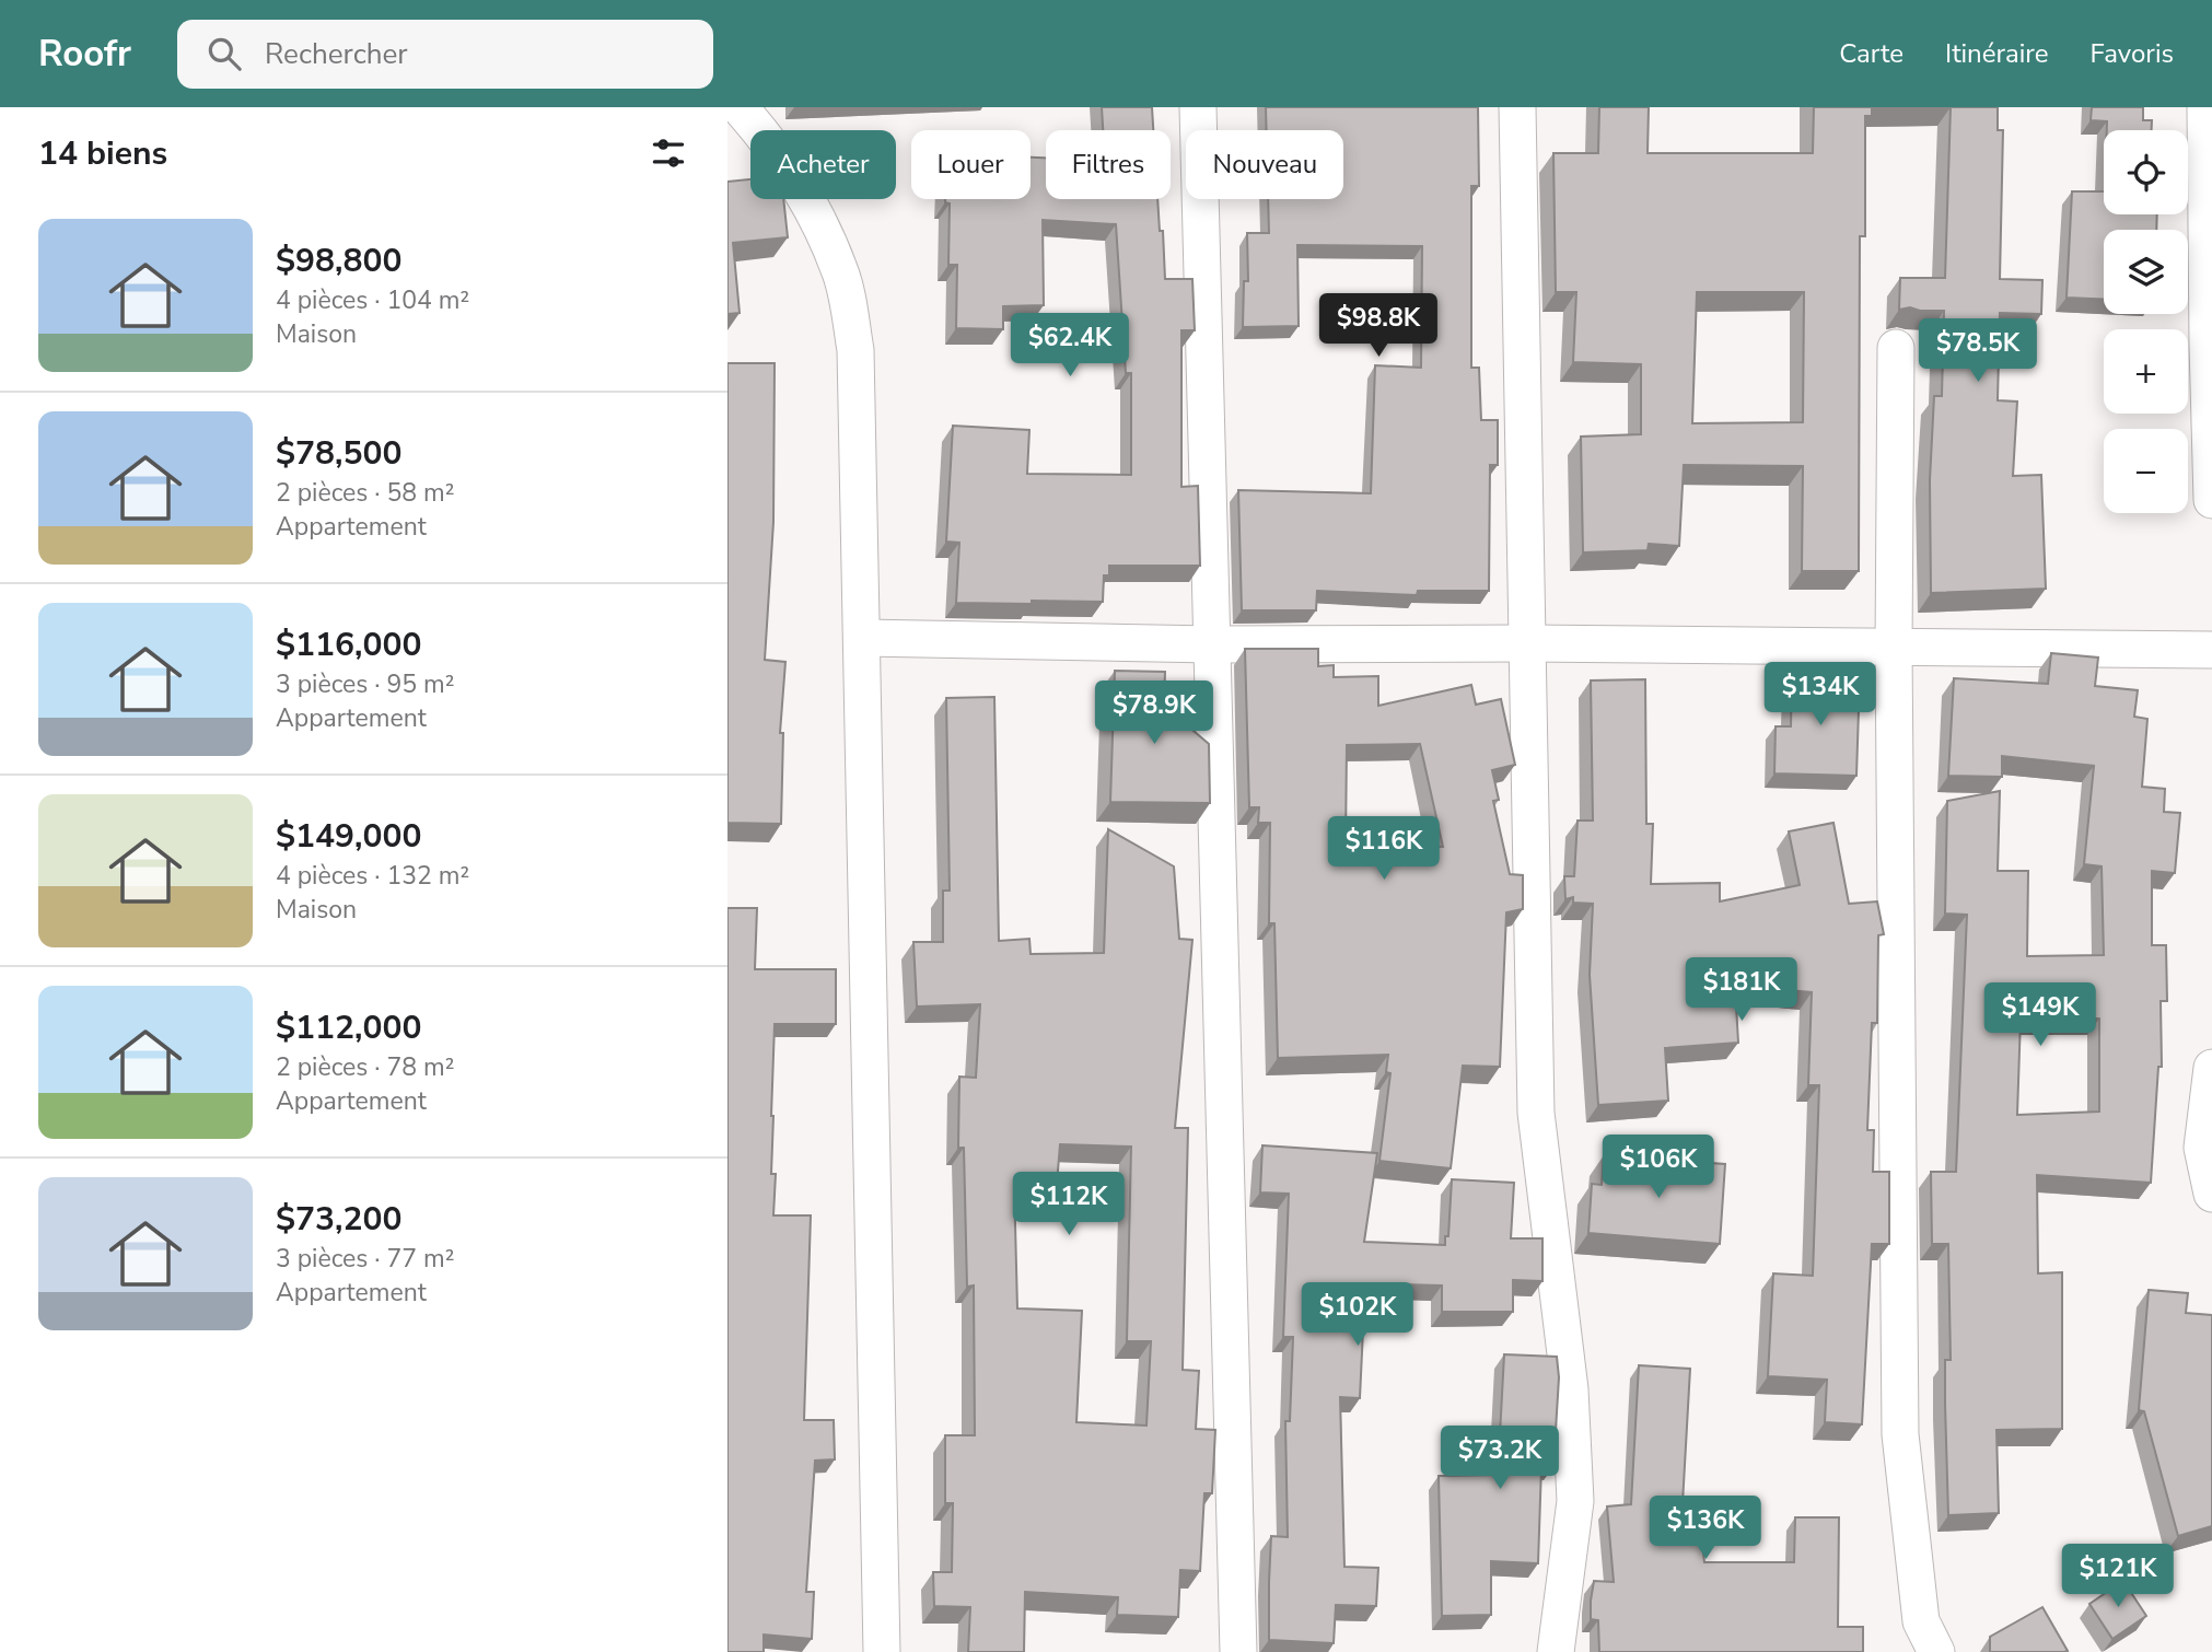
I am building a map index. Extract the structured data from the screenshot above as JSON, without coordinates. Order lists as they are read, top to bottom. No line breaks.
{"page":{"header":"Roofr","search":"Rechercher","nav":["Carte","Itinéraire","Favoris"],"heading":"14 biens","map_buttons":["+","−"],"chip":["Acheter","Louer","Filtres","Nouveau"],"list":[{"name":"$98,800","note":"4 pièces · 104 m² · Maison"},{"name":"$78,500","note":"2 pièces · 58 m² · Appartement"},{"name":"$116,000","note":"3 pièces · 95 m² · Appartement"},{"name":"$149,000","note":"4 pièces · 132 m² · Maison"},{"name":"$112,000","note":"2 pièces · 78 m² · Appartement"},{"name":"$73,200","note":"3 pièces · 77 m² · Appartement"}],"price":["$98.8K","$62.4K","$78.5K","$134K","$78.9K","$116K","$181K","$149K","$106K","$112K","$102K","$73.2K","$136K","$121K"]}}
